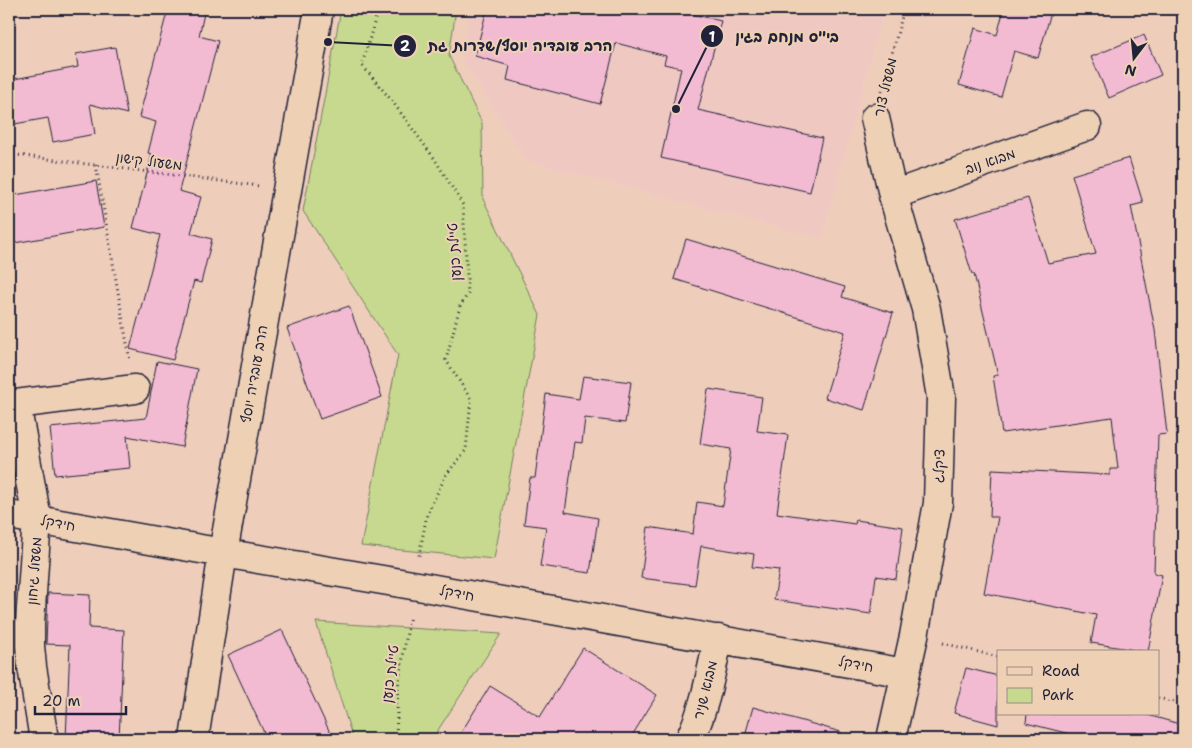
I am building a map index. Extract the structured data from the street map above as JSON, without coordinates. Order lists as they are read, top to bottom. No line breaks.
{"streets":{"street":["משעול צור","מבוא נוב","הרב עובדיה יוסף","ציקלג","חידקל","משעול גיחון","מבוא שניר"],"path":["משעול קישון","טיילת כנען"]},"crossings":[["משעול צור","מבוא נוב"],["משעול צור","ציקלג"],["משעול קישון","הרב עובדיה יוסף"],["מבוא נוב","ציקלג"],["הרב עובדיה יוסף","חידקל"],["ציקלג","חידקל"],["חידקל","משעול גיחון"],["חידקל","מבוא שניר"]],"places":["הרב עובדיה יוסף/שדרות גת","בי\"ס מנחם בגין"],"legend":["Road","Park"],"scale_bar":"20 m","north":"bottom"}
